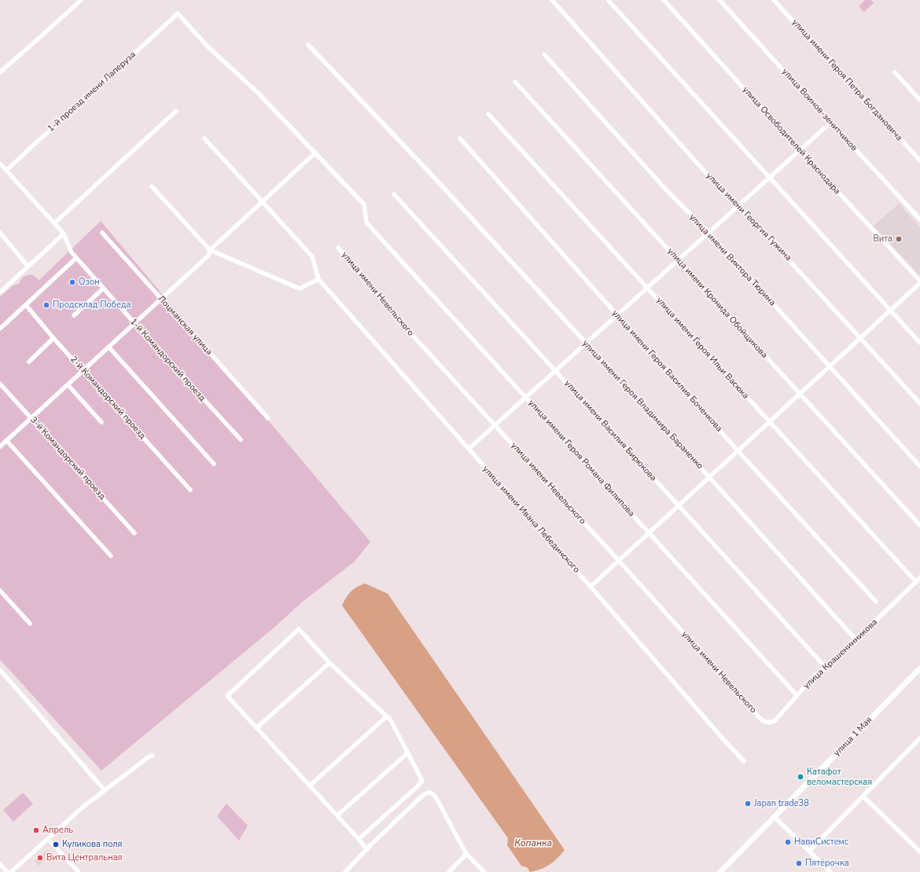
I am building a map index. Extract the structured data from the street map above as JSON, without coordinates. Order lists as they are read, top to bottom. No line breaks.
{"streets":{"street":["улица имени Героя Петра Богдановича","1-й проезд имени Лаперуза","улица Воинов-зенитчиков","улица Освободителей Краснодара","улица имени Георгия Гужина","улица имени Виктора Тюрина","улица имени Невельского","улица имени Кронида Обойщикова","Лоцманская улица","улица имени Героя Ильи Васюка","1-й Командорский проезд","улица имени Героя Василия Боченкова","2-й Командорский проезд","улица имени Героя Владимира Бараненко","улица имени Василия Бирюкова","3-й Командорский проезд","улица имени Героя Романа Филипова","улица имени Ивана Лебединского","улица Крашенинникова","улица 1 Мая"]},"crossings":[["1-й проезд имени Лаперуза","1-й Командорский проезд"],["1-й проезд имени Лаперуза","улица имени Героя Романа Филипова"],["улица имени Невельского","улица Крашенинникова"],["улица имени Героя Ильи Васюка","улица Крашенинникова"],["улица имени Героя Владимира Бараненко","улица Крашенинникова"],["улица имени Василия Бирюкова","улица Крашенинникова"],["улица имени Героя Романа Филипова","улица Крашенинникова"]],"water":["Копанка"],"places":["Вита","Озон","Продсклад Победа","Катафот веломастерская","Japan trade38","Апрель","НавиСистемс","Куликова поля","Вита Центральная","Пятёрочка"]}
